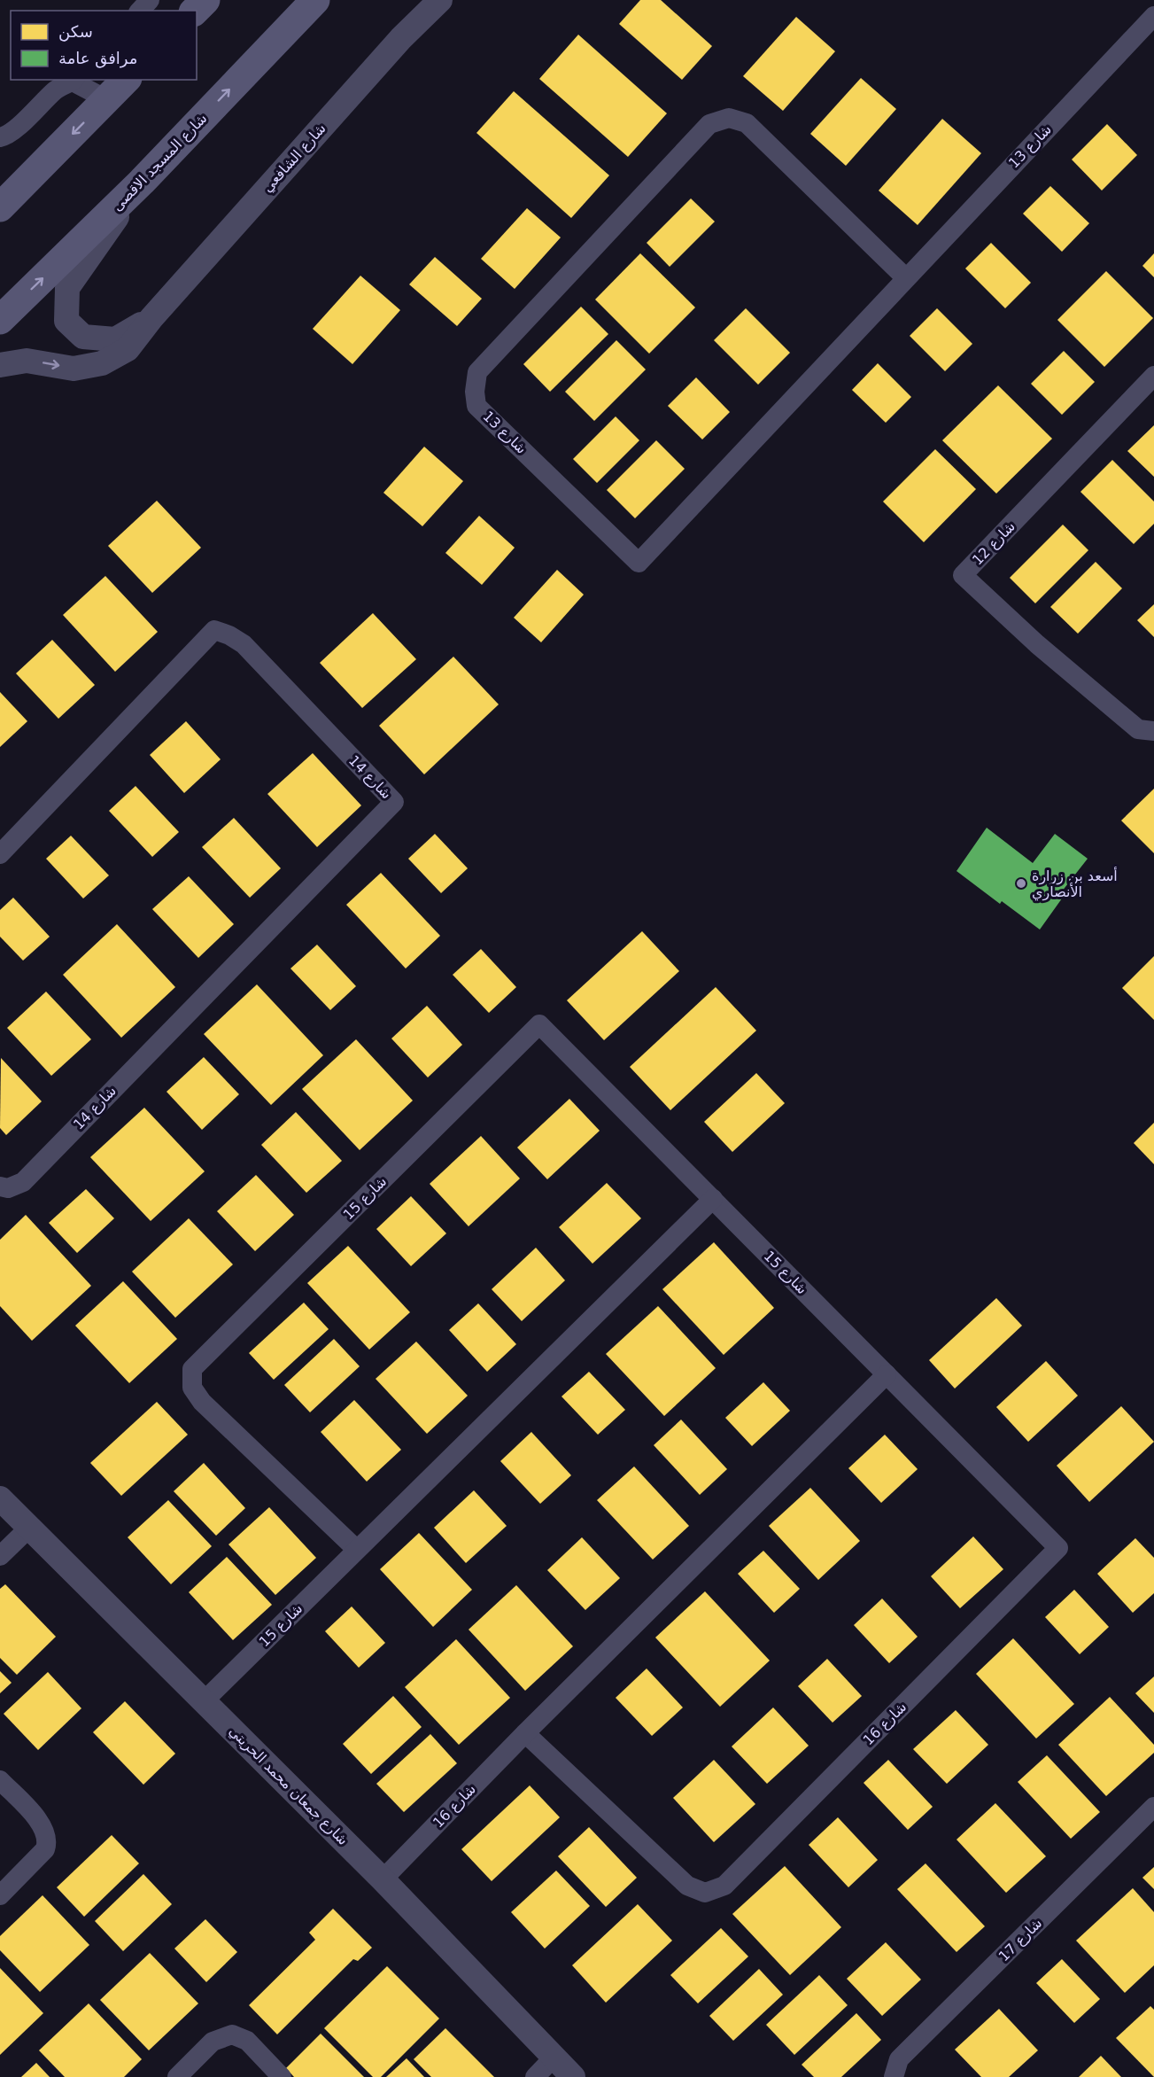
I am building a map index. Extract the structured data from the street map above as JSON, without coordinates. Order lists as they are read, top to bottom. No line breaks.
{"streets":{"main road":["شارع المسجد الاقصى"],"street":["شارع 13","شارع الشافعي","شارع 12","شارع 14","شارع 15","شارع 16","شارع جمعان محمد الحريتي","شارع 17"]},"crossings":[["شارع الشافعي","شارع المسجد الاقصى"],["شارع 15","شارع 16"],["شارع 15","شارع جمعان محمد الحريتي"],["شارع 16","شارع جمعان محمد الحريتي"]],"places":["أسعد بن زرارة الأنصاري"],"legend":["سكن","مرافق عامة"]}
